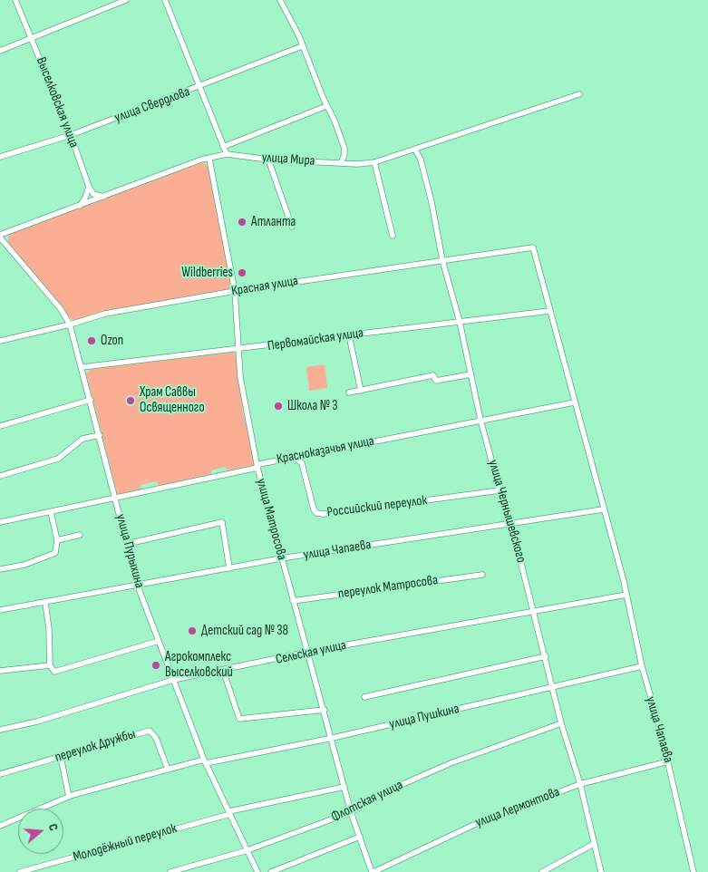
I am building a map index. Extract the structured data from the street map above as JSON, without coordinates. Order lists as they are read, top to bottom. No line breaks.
{"streets":{"street":["Выселковская улица","улица Свердлова","улица Мира","Красная улица","Первомайская улица","Красноказачья улица","Российский переулок","улица Чернышевского","улица Матросова","улица Чапаева","улица Пурыхина","переулок Матросова","Сельская улица","улица Пушкина","переулок Дружбы","Флотская улица","улица Лермонтова","Молодёжный переулок"]},"crossings":[["Выселковская улица","улица Свердлова"],["улица Мира","улица Чернышевского"],["улица Мира","улица Матросова"],["улица Мира","улица Пурыхина"],["Красная улица","улица Чернышевского"],["Красная улица","улица Матросова"],["Красная улица","улица Чапаева"],["Красная улица","улица Пурыхина"],["Первомайская улица","улица Чернышевского"],["Первомайская улица","улица Матросова"],["Первомайская улица","улица Чапаева"],["Первомайская улица","улица Пурыхина"],["Красноказачья улица","Российский переулок"],["Красноказачья улица","улица Чернышевского"],["Красноказачья улица","улица Матросова"],["Красноказачья улица","улица Чапаева"],["Красноказачья улица","улица Пурыхина"],["Российский переулок","улица Чернышевского"],["улица Чернышевского","улица Чапаева"],["улица Чернышевского","Сельская улица"],["улица Чернышевского","улица Пушкина"],["улица Чернышевского","Флотская улица"],["улица Чернышевского","улица Лермонтова"],["улица Матросова","улица Чапаева"],["улица Матросова","переулок Матросова"],["улица Матросова","Сельская улица"],["улица Матросова","улица Пушкина"],["улица Матросова","Флотская улица"],["улица Матросова","улица Лермонтова"],["улица Матросова","Молодёжный переулок"],["улица Чапаева","улица Пурыхина"],["улица Чапаева","Сельская улица"],["улица Чапаева","улица Пушкина"],["улица Чапаева","улица Лермонтова"],["улица Пурыхина","Сельская улица"],["улица Пурыхина","улица Пушкина"],["улица Пурыхина","Флотская улица"],["улица Пурыхина","Молодёжный переулок"],["улица Пушкина","переулок Дружбы"]],"places":["Атланта","Wildberries","Ozon","Храм Саввы Освященного","Школа № 3","Детский сад № 38","Агрокомплекс Выселковский"],"north":"right"}
